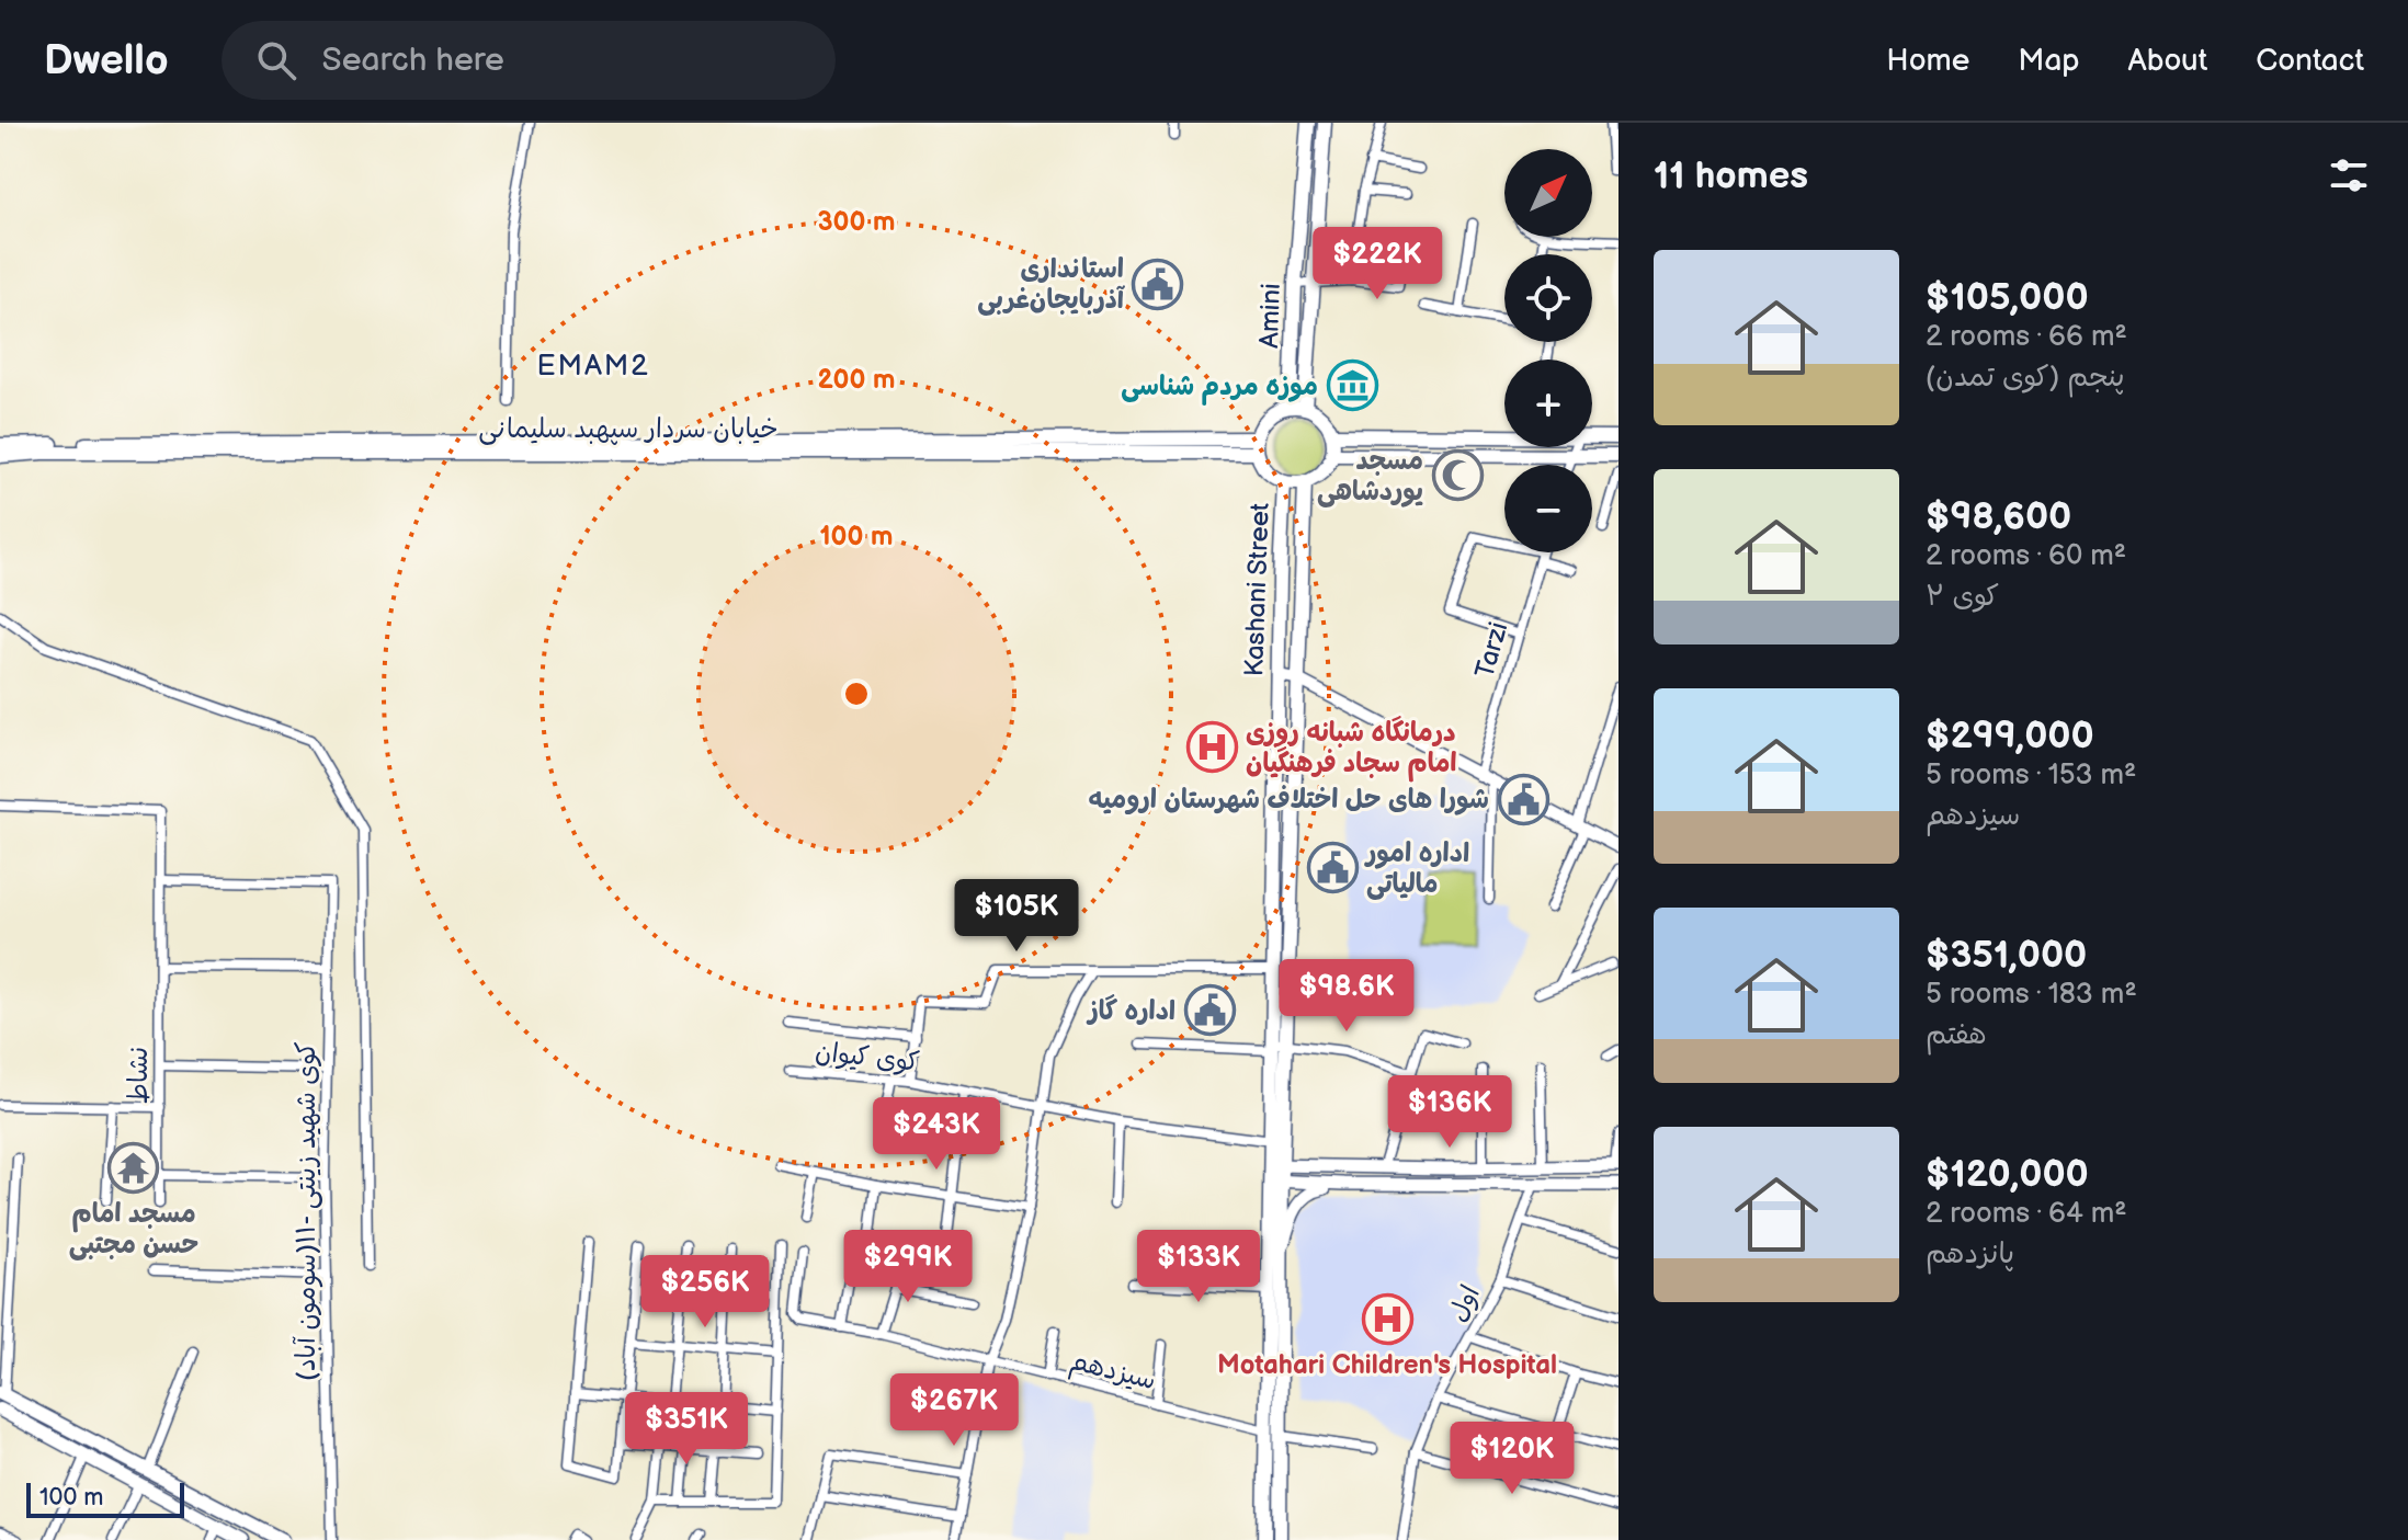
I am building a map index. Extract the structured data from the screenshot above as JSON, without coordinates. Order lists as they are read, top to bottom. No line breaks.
{"streets":{"main road":["Amini","خیابان سردار سپهبد سلیمانی","Kashani Street"],"street":["Tarzi","کوی کیوان","نشاط","کوی شهید زینتی -۱۱(سومون آباد)","اول","سیزدهم"]},"crossings":[["Amini","خیابان سردار سپهبد سلیمانی"],["Amini","Kashani Street"],["خیابان سردار سپهبد سلیمانی","Kashani Street"],["Kashani Street","کوی کیوان"],["Kashani Street","سیزدهم"],["نشاط","کوی شهید زینتی -۱۱(سومون آباد)"]],"districts":["EMAM2"],"places":{"public building":["استانداری آذربایجان‌غربی","شورا های حل اختلاف شهرستان ارومیه","اداره امور مالیاتی","اداره گاز"],"museum":["موزه مردم شناسی"],"mosque":["مسجد یوردشاهی"],"hospital":["درمانگاه شبانه روزی امام سجاد فرهنگیان","Motahari Children's Hospital"],"temple":["مسجد امام حسن مجتبی"]},"scale_bar":"100 m","north":"top right","page":{"header":"Dwello","search":"Search here","nav":["Home","Map","About","Contact"],"heading":"11 homes","map_buttons":["+","−"],"price":["$222K","$105K","$98.6K","$136K","$243K","$299K","$133K","$256K","$267K","$351K","$120K"],"list":[{"name":"$105,000","note":"2 rooms · 66 m² · پنجم (کوی تمدن)"},{"name":"$98,600","note":"2 rooms · 60 m² · کوی ۲"},{"name":"$299,000","note":"5 rooms · 153 m² · سیزدهم"},{"name":"$351,000","note":"5 rooms · 183 m² · هفتم"},{"name":"$120,000","note":"2 rooms · 64 m² · پانزدهم"}],"scale":"100 m"},"rings":["300 m","200 m","100 m"]}
